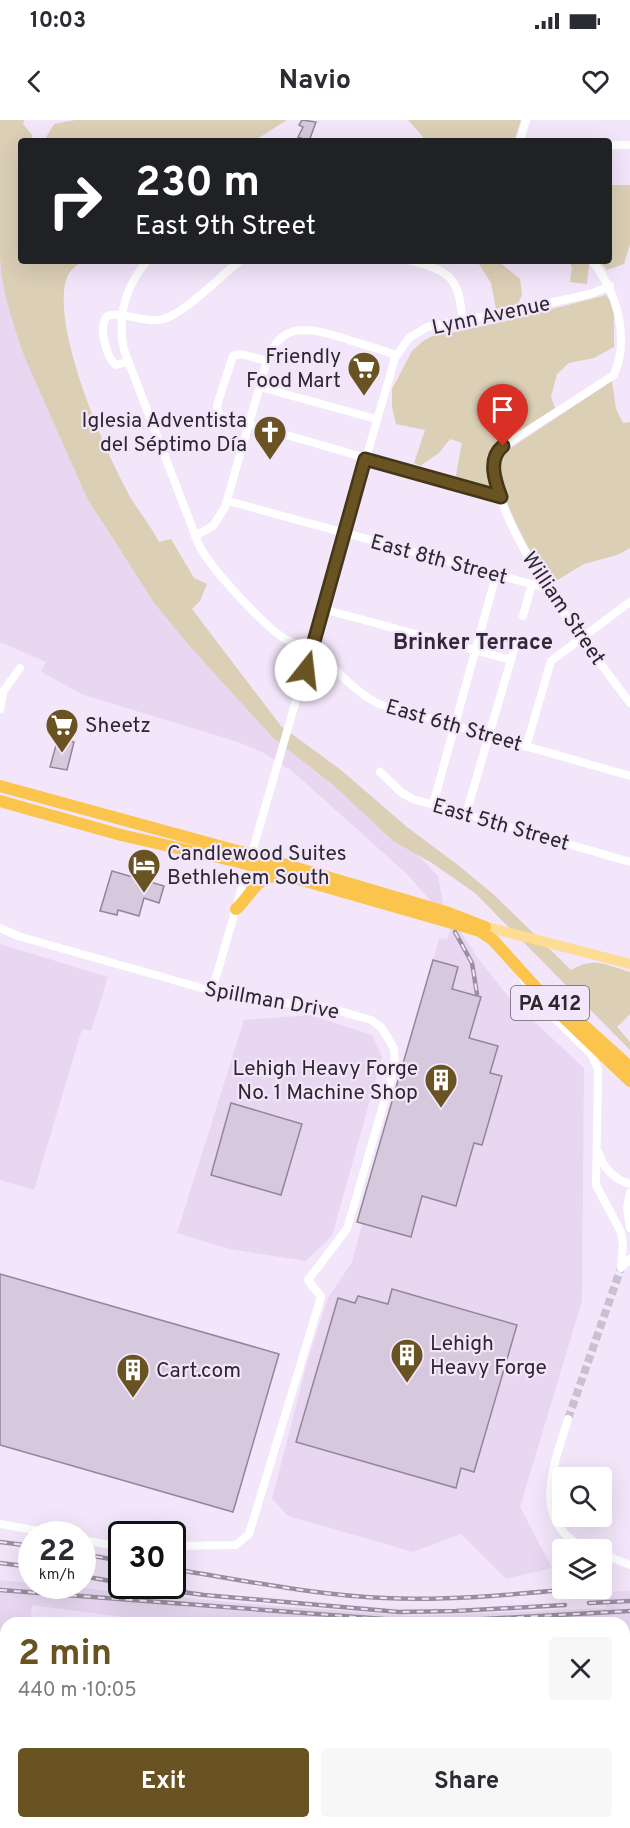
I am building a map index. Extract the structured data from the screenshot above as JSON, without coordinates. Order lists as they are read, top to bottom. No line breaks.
{"streets":{"highway":["PA 412"],"street":["Lynn Avenue","East 8th Street","William Street","East 6th Street","East 5th Street","Spillman Drive"]},"crossings":[["Lynn Avenue","East 8th Street"],["Lynn Avenue","William Street"],["Lynn Avenue","East 6th Street"],["Lynn Avenue","Spillman Drive"],["Lynn Avenue","PA 412"],["East 8th Street","William Street"]],"districts":["Brinker Terrace"],"places":{"supermarket":["Friendly Food Mart","Sheetz"],"church":["Iglesia Adventista del Séptimo Día"],"hotel":["Candlewood Suites Bethlehem South"],"building":["Lehigh Heavy Forge No. 1 Machine Shop","Lehigh Heavy Forge","Cart.com"]},"page":{"status":"10:03","header":"Navio","turn":["230 m","East 9th Street"],"speed":"22 km/h","limit":"30","heading":["2 min","440 m · 10:05"],"buttons":["Exit","Share"]}}
